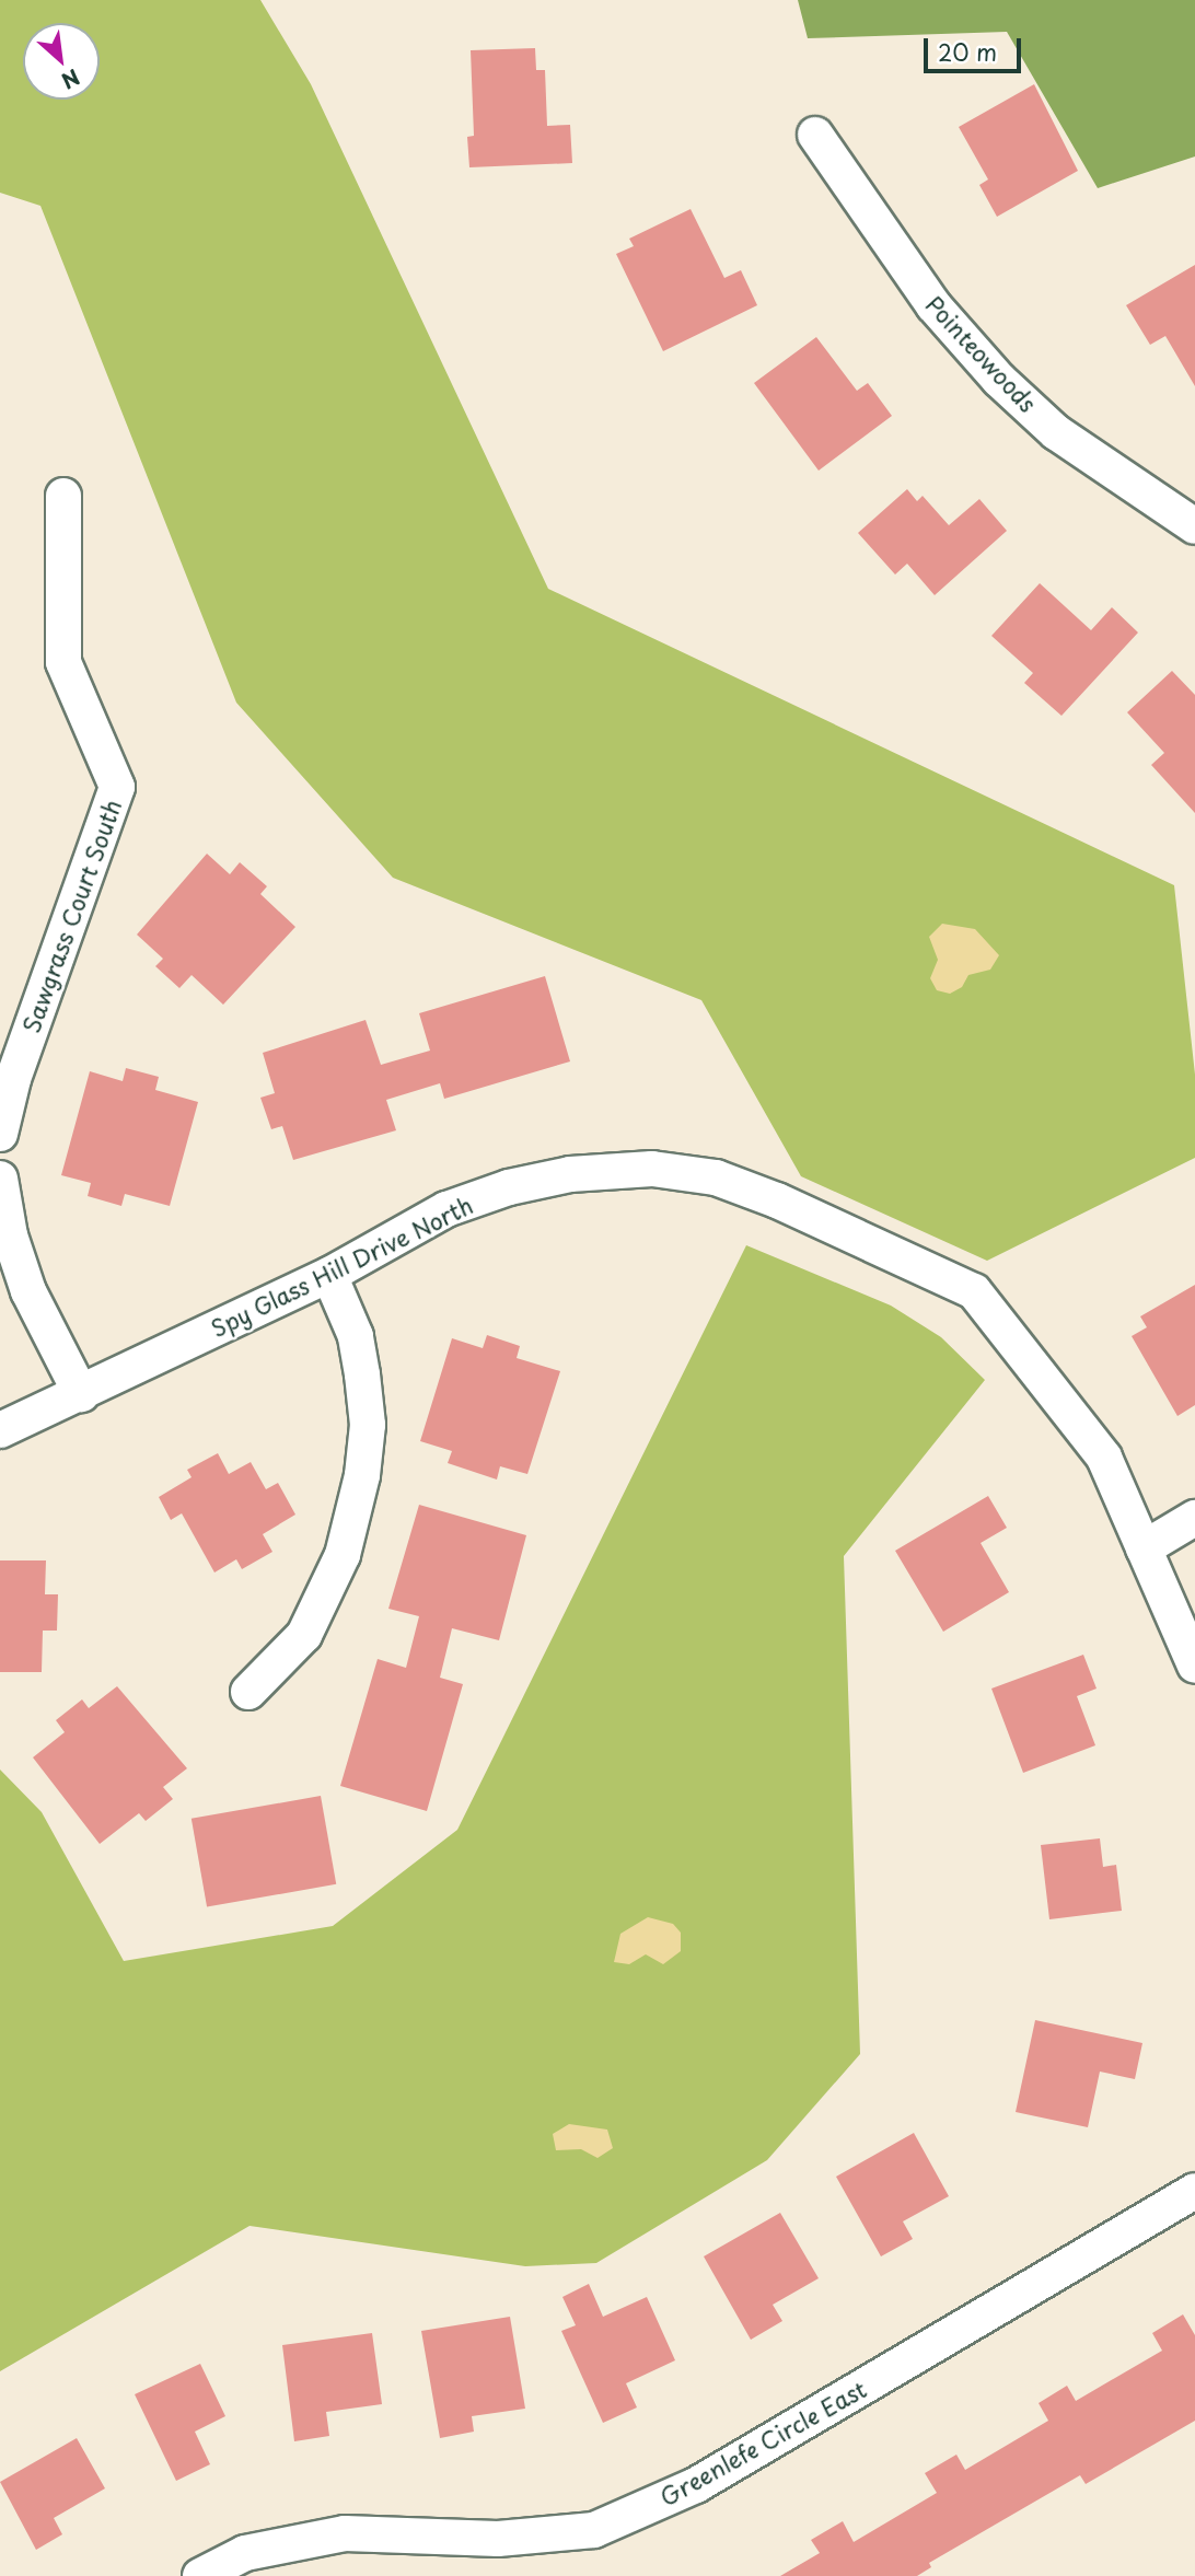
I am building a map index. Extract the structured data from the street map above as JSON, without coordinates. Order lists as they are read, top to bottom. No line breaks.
{"streets":{"street":["Pointeowoods","Sawgrass Court South","Spy Glass Hill Drive North","Greenlefe Circle East"]},"scale_bar":"20 m","north":"bottom right"}
